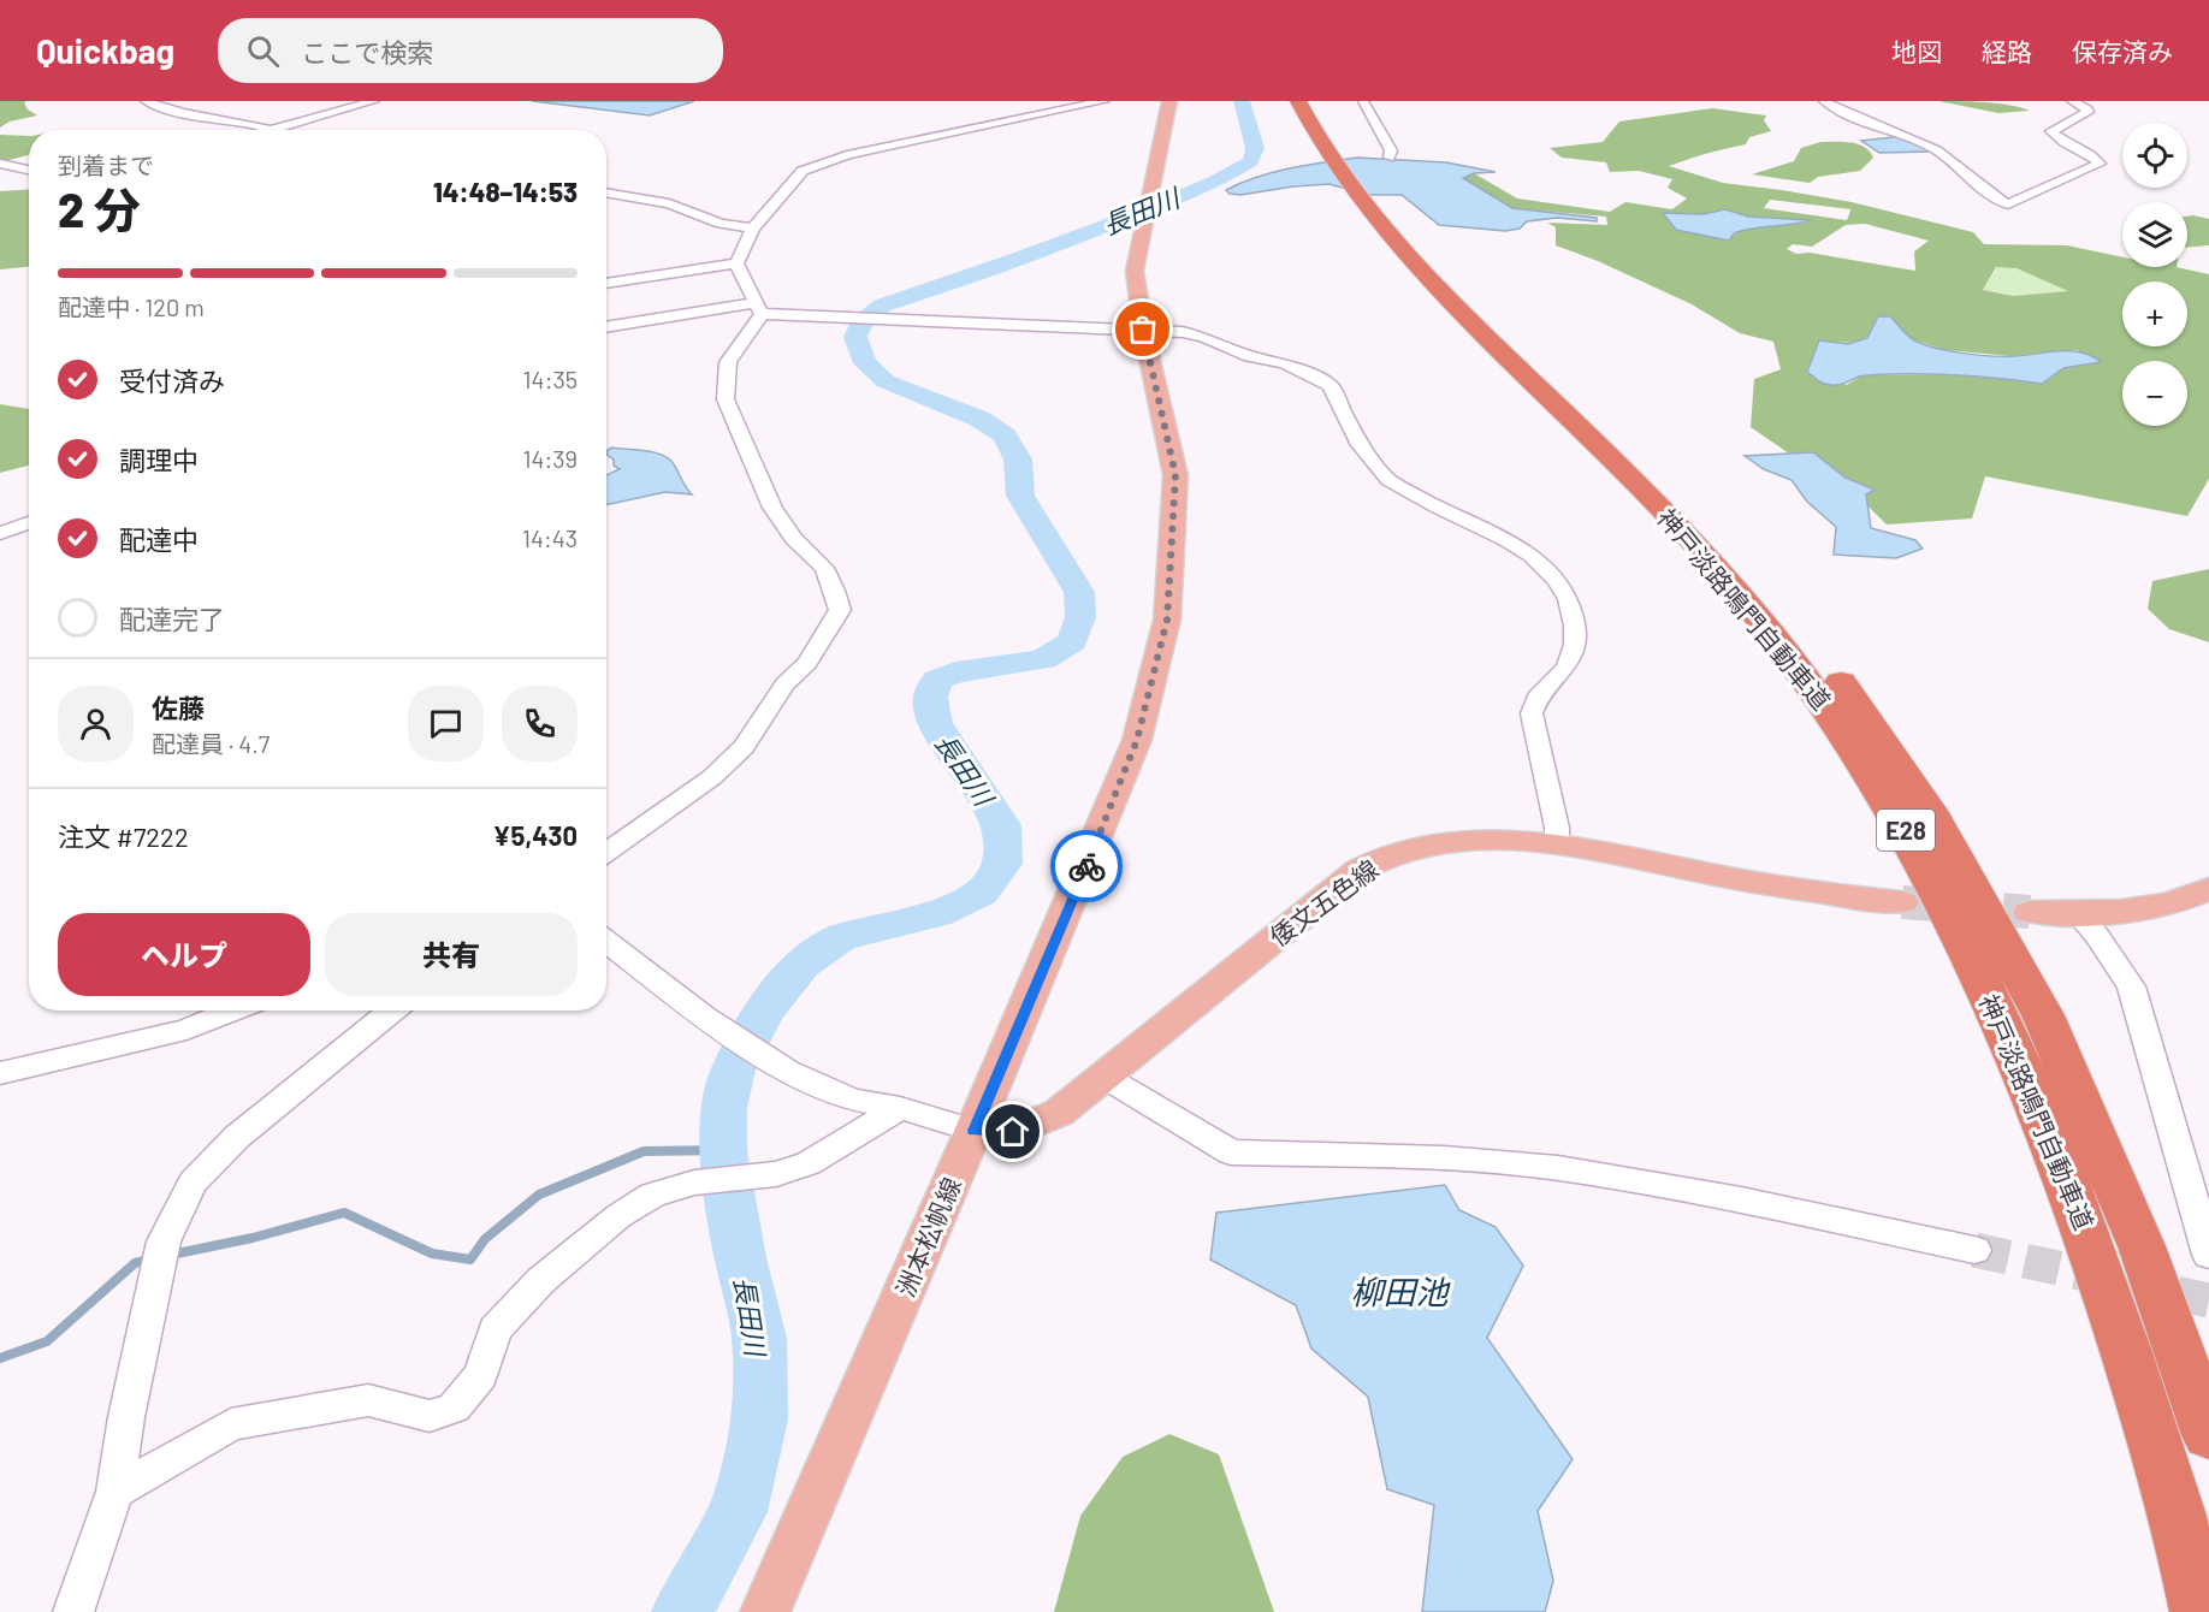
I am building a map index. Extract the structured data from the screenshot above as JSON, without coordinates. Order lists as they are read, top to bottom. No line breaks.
{"streets":{"highway":["神戸淡路鳴門自動車道","E28"],"main road":["倭文五色線","洲本松帆線"]},"crossings":[["倭文五色線","洲本松帆線"]],"water":["長田川","柳田池"],"page":{"header":"Quickbag","search":"ここで検索","nav":["地図","経路","保存済み"],"map_buttons":["+","−"],"heading":["2 分","到着まで","14:48–14:53"],"panel":["佐藤","配達員 · 4.7","注文 #7222","¥5,430"],"bar":"配達中 · 120 m","list":[["受付済み","14:35"],["調理中","14:39"],["配達中","14:43"],"配達完了"],"buttons":["ヘルプ","共有"]}}
